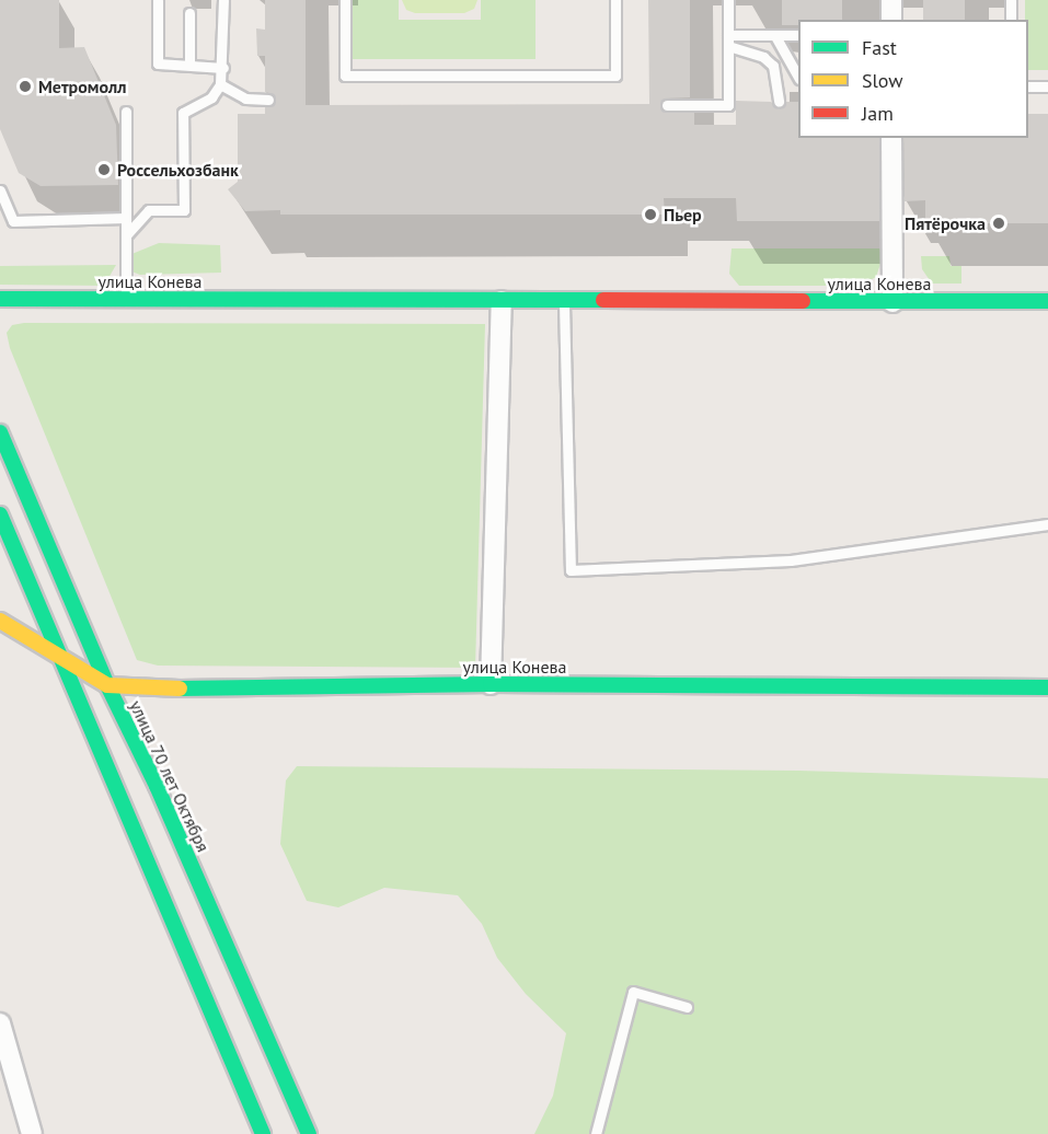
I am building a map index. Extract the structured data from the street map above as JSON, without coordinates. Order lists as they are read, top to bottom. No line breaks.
{"streets":{"main road":["улица Конева","улица 70 лет Октября"]},"crossings":[["улица Конева","улица 70 лет Октября"]],"places":["Метромолл","Россельхозбанк","Пьер","Пятёрочка"],"legend":["Fast","Slow","Jam"]}
